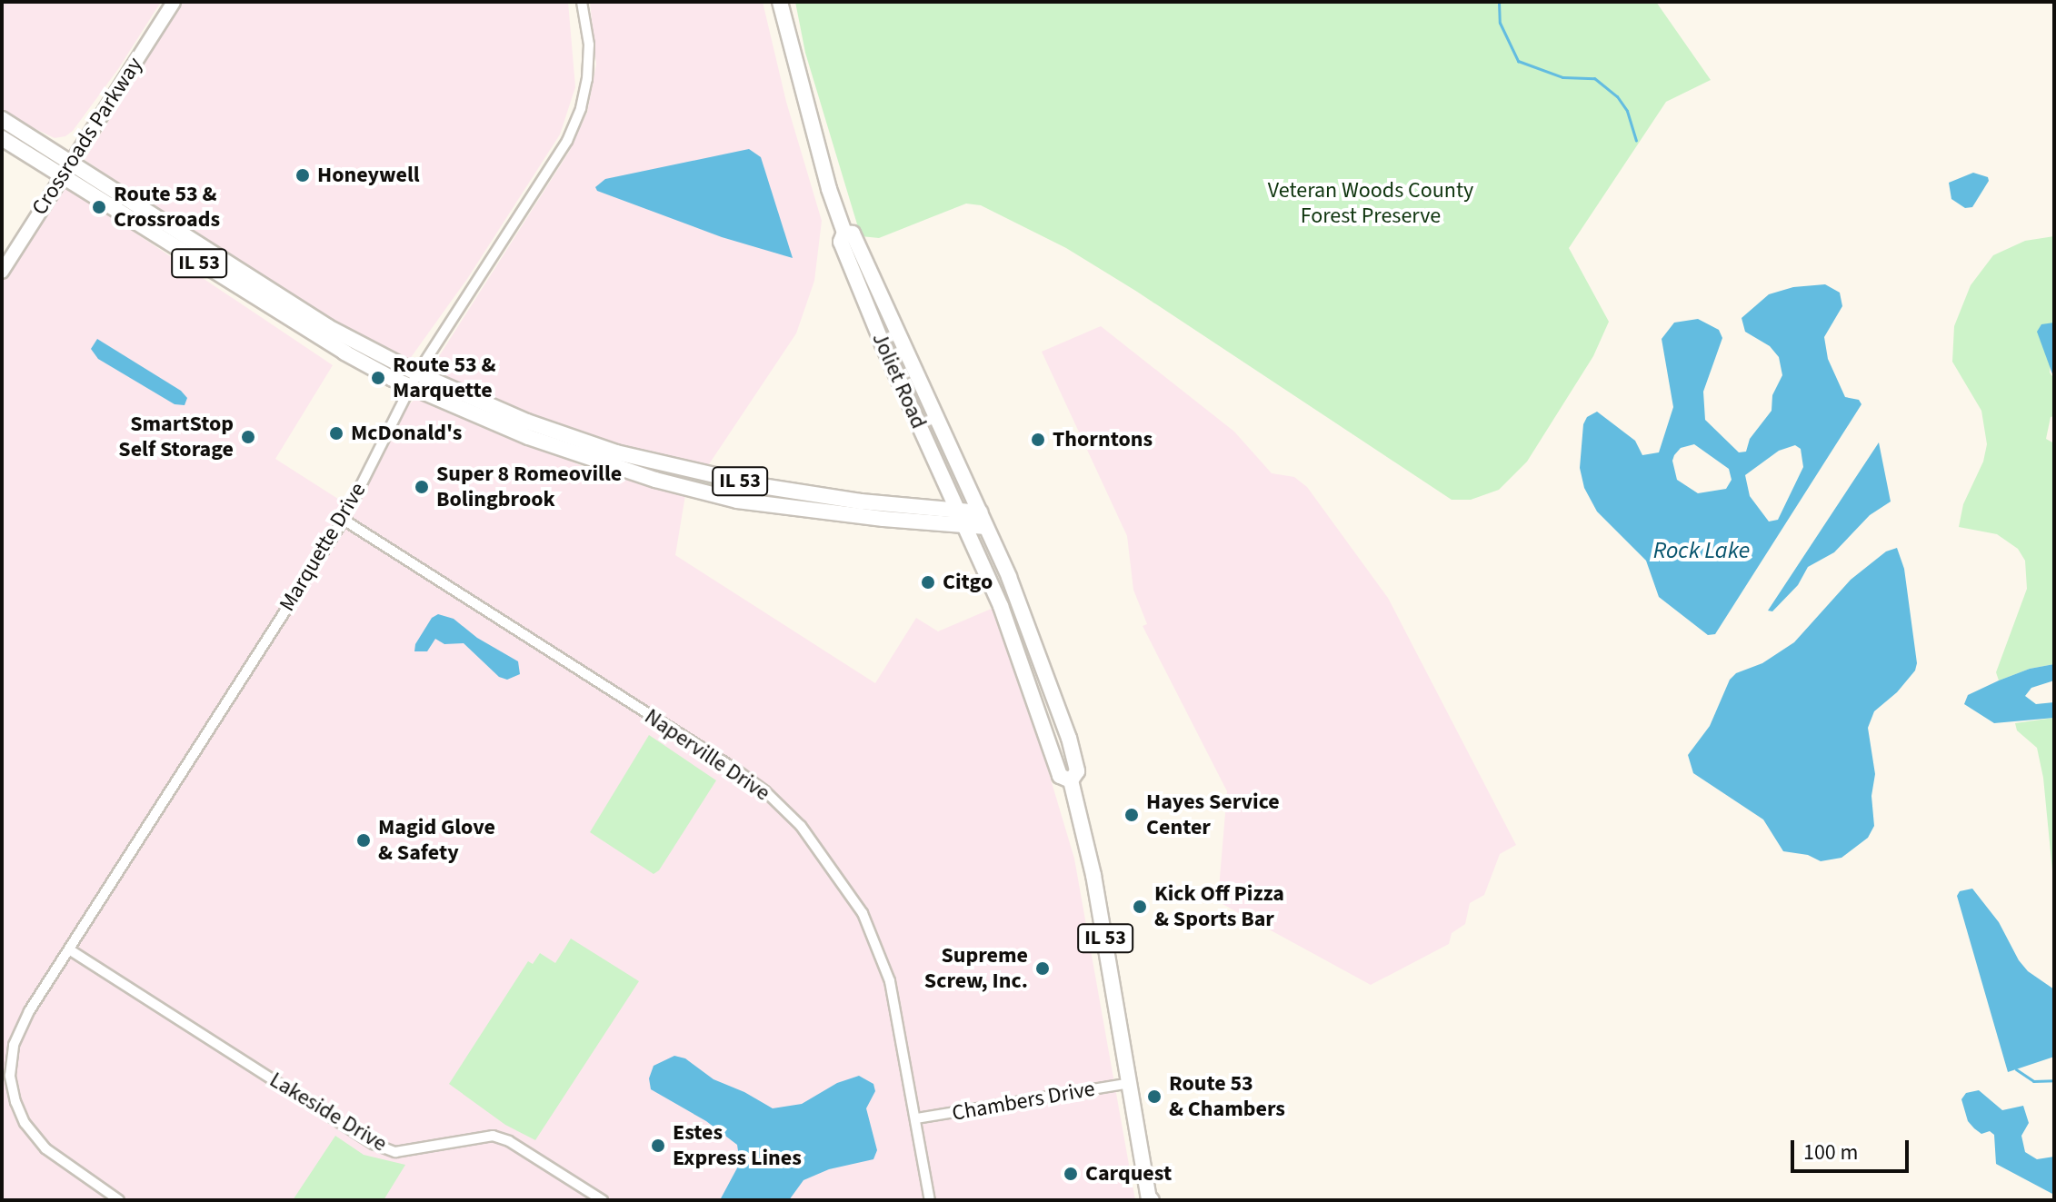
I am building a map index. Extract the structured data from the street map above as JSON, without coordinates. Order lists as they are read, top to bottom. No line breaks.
{"streets":{"main road":["IL 53","Joliet Road"],"street":["Crossroads Parkway","Marquette Drive","Naperville Drive","Chambers Drive","Lakeside Drive"]},"crossings":[["Crossroads Parkway","IL 53"],["IL 53","Joliet Road"],["IL 53","Marquette Drive"],["IL 53","Chambers Drive"],["Marquette Drive","Naperville Drive"],["Marquette Drive","Lakeside Drive"],["Naperville Drive","Chambers Drive"]],"water":["Rock Lake"],"parks":["Veteran Woods County Forest Preserve"],"places":["Honeywell","Route 53 & Crossroads","Route 53 & Marquette","McDonald's","SmartStop Self Storage","Thorntons","Super 8 Romeoville Bolingbrook","Citgo","Hayes Service Center","Magid Glove & Safety","Kick Off Pizza & Sports Bar","Supreme Screw, Inc.","Route 53 & Chambers","Estes Express Lines","Carquest"],"scale_bar":"100 m"}
